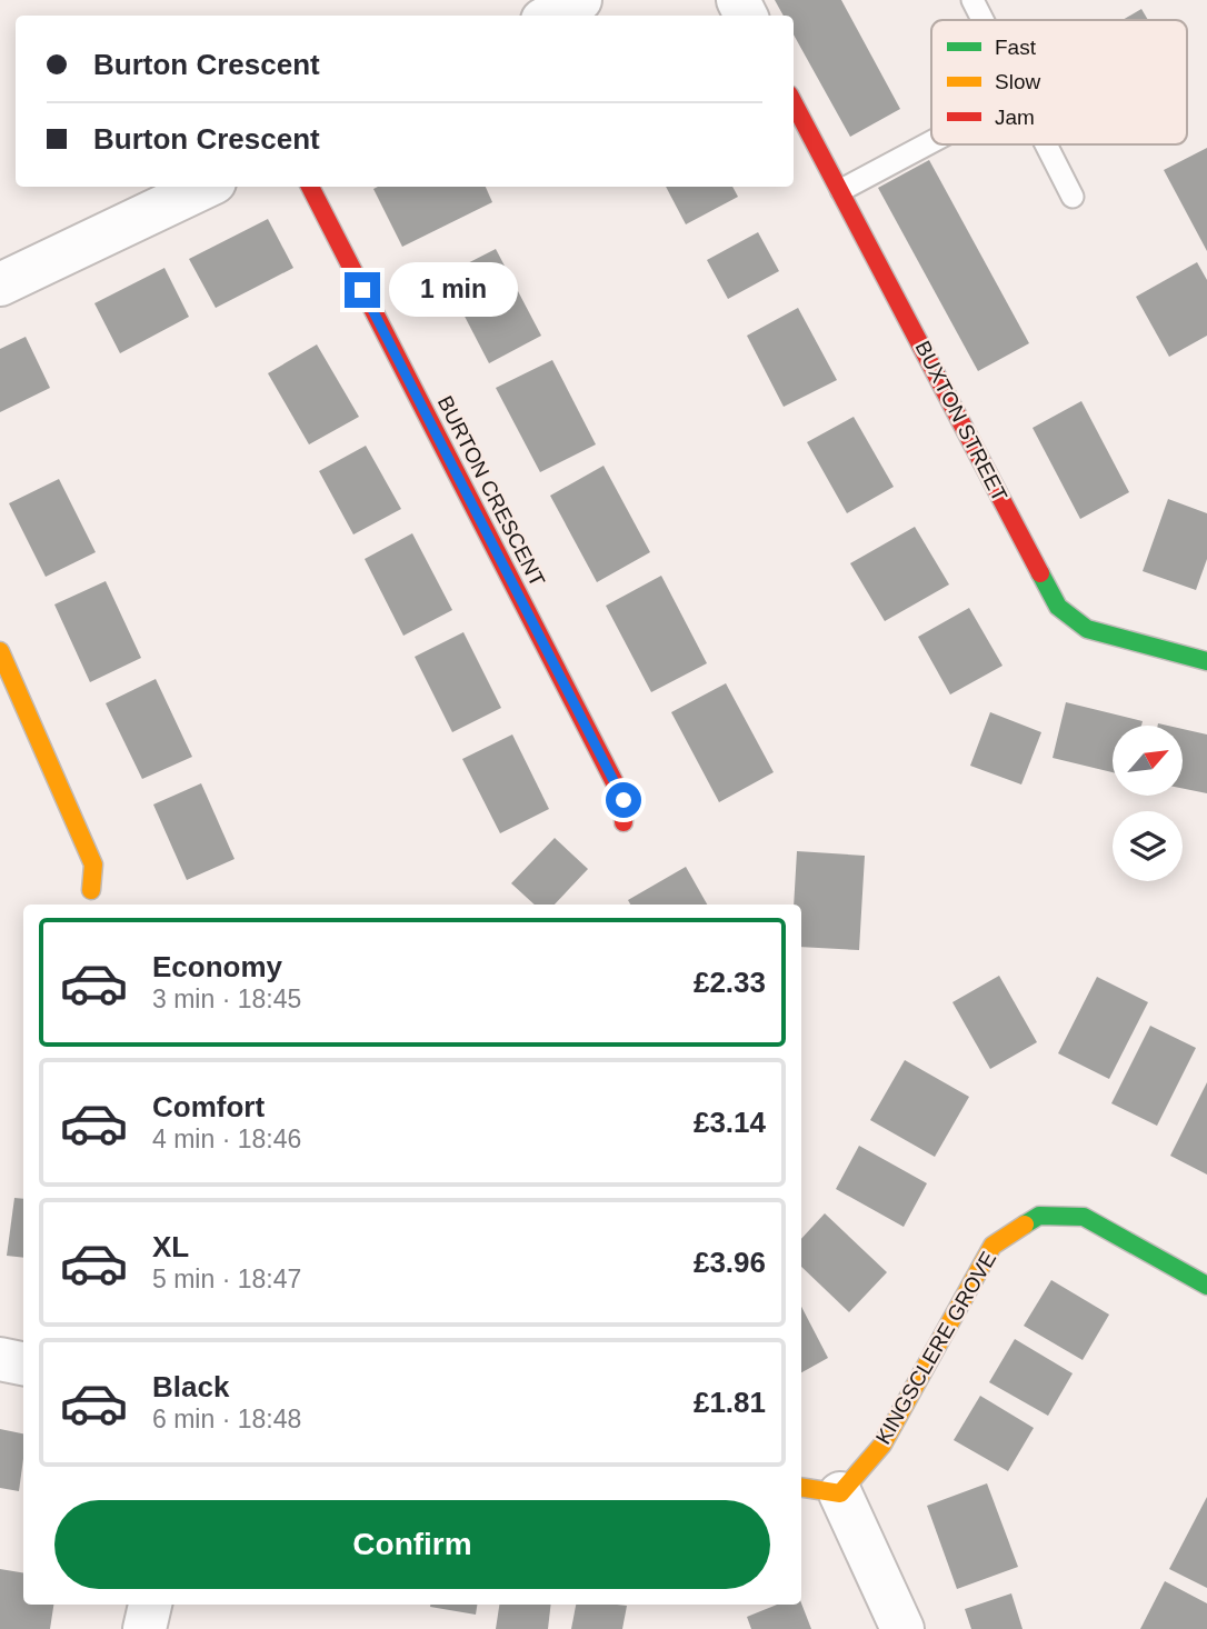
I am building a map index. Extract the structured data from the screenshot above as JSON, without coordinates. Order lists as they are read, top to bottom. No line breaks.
{"streets":{"street":["BUXTON STREET","BURTON CRESCENT","KINGSCLERE GROVE"]},"legend":["Fast","Slow","Jam"],"north":"top right","page":{"banner":["Burton Crescent","Burton Crescent"],"bubble":"1 min","list":[{"name":"Economy","note":"3 min · 18:45","value":"£2.33"},{"name":"Comfort","note":"4 min · 18:46","value":"£3.14"},{"name":"XL","note":"5 min · 18:47","value":"£3.96"},{"name":"Black","note":"6 min · 18:48","value":"£1.81"}],"buttons":"Confirm"}}
